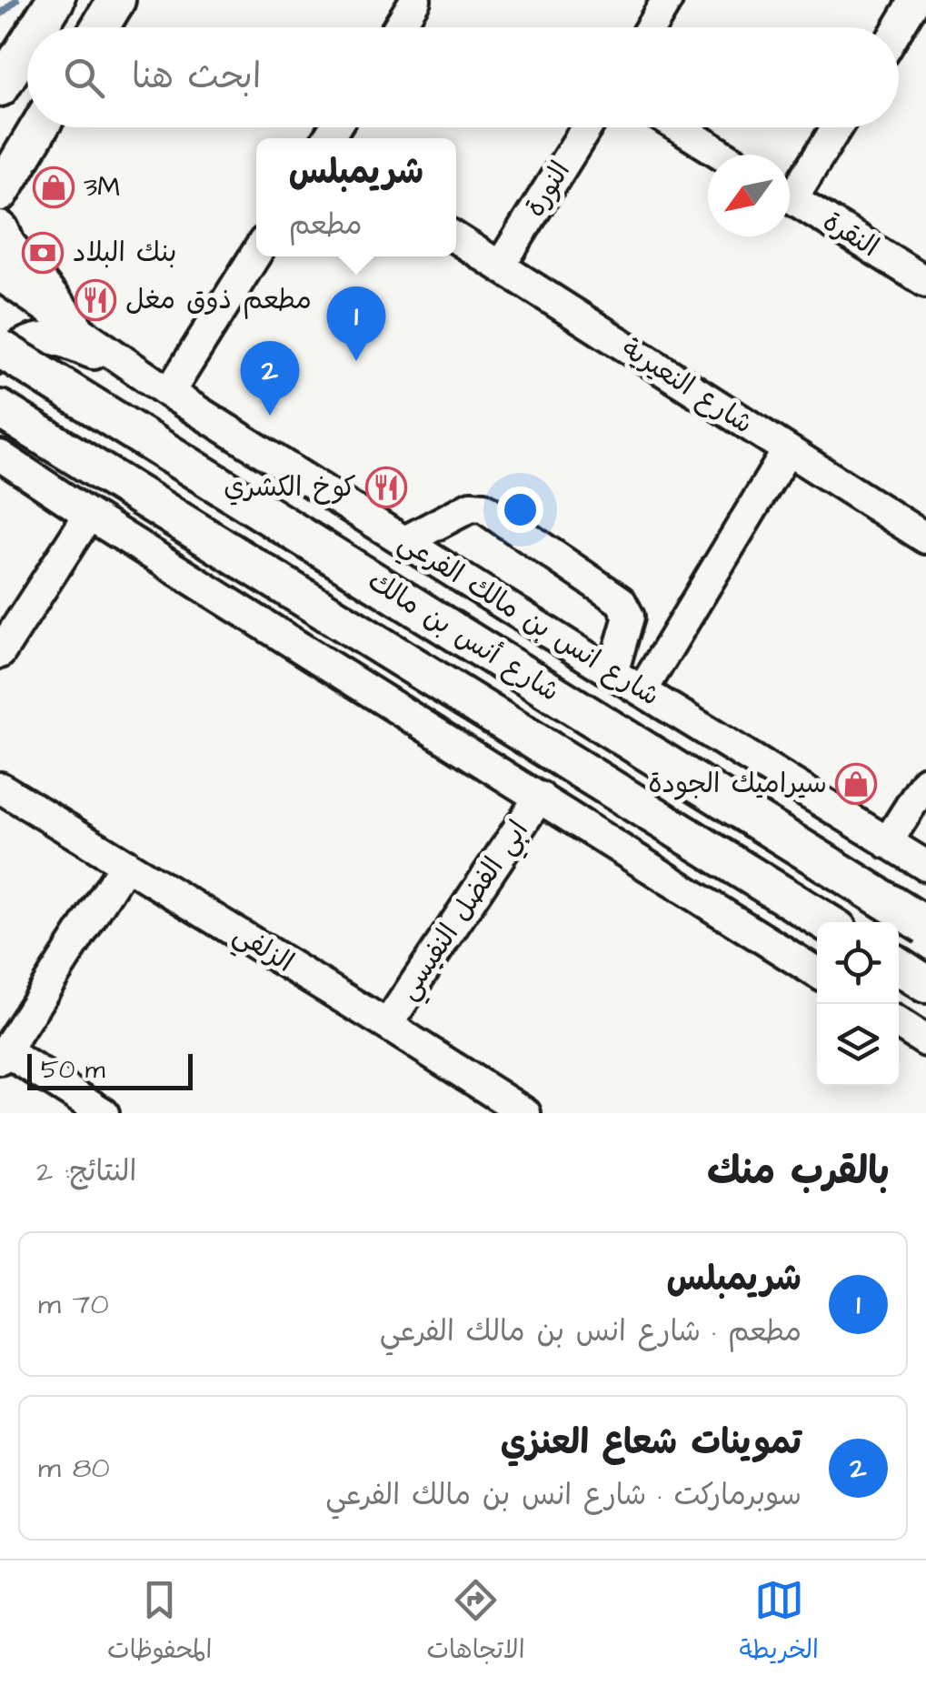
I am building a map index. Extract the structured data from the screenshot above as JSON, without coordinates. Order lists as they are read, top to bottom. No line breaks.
{"streets":{"main road":["شارع أنس بن مالك"],"street":["النورة","النقرة","شارع النعيرية","شارع انس بن مالك الفرعي","ابي الفضل النفيسي","الزلفي"]},"crossings":[["النورة","شارع النعيرية"],["ابي الفضل النفيسي","الزلفي"]],"places":{"shop":["3M","سيراميك الجودة"],"bank":["بنك البلاد"],"restaurant":["مطعم ذوق مغل","كوخ الكشري"]},"scale_bar":"50 m","north":"bottom left","page":{"search":"ابحث هنا","popup":["شريمبلس","مطعم"],"pins":["1","2"],"scale":"50 m","heading":["بالقرب منك","النتائج: 2"],"list":[{"mark":"1","name":"شريمبلس","note":"مطعم · شارع انس بن مالك الفرعي","value":"70 m"},{"mark":"2","name":"تموينات شعاع العنزي","note":"سوبرماركت · شارع انس بن مالك الفرعي","value":"80 m"}],"nav":["الخريطة","الاتجاهات","المحفوظات"]}}
